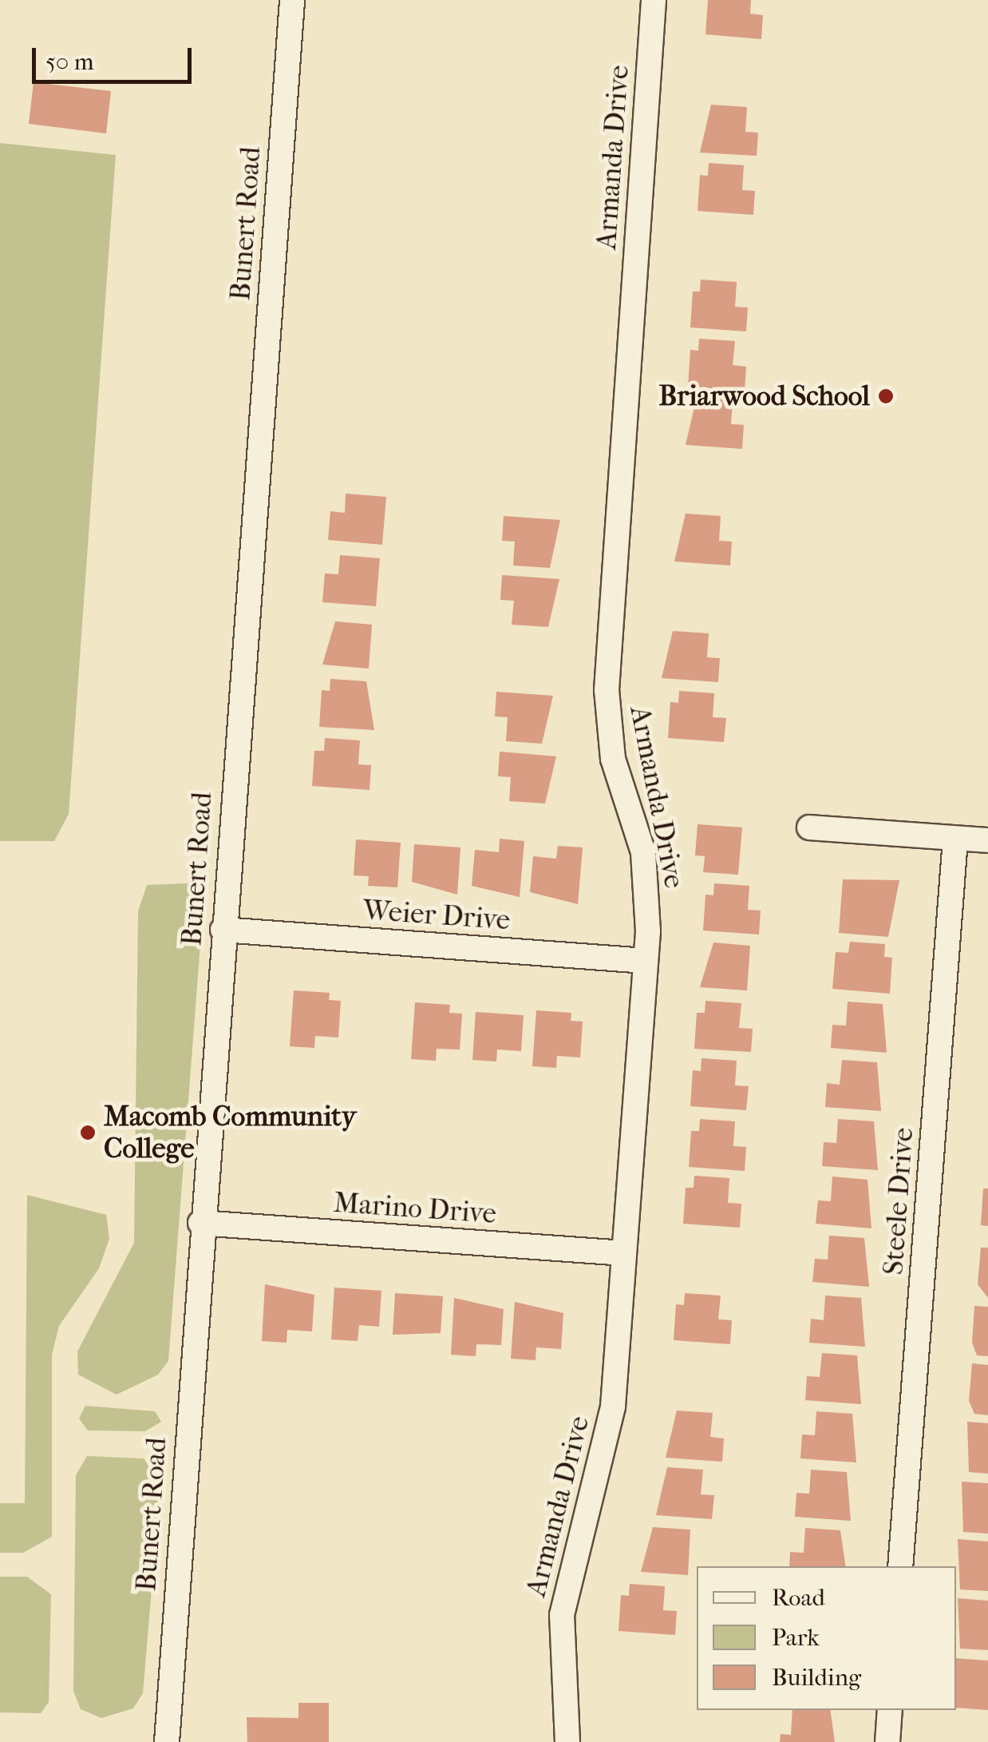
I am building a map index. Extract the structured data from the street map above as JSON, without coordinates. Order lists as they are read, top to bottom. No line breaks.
{"streets":{"street":["Armanda Drive","Bunert Road","Weier Drive","Steele Drive","Marino Drive"]},"crossings":[["Armanda Drive","Weier Drive"],["Armanda Drive","Marino Drive"],["Bunert Road","Weier Drive"],["Bunert Road","Marino Drive"]],"places":["Briarwood School","Macomb Community College"],"legend":["Road","Park","Building"],"scale_bar":"50 m"}
